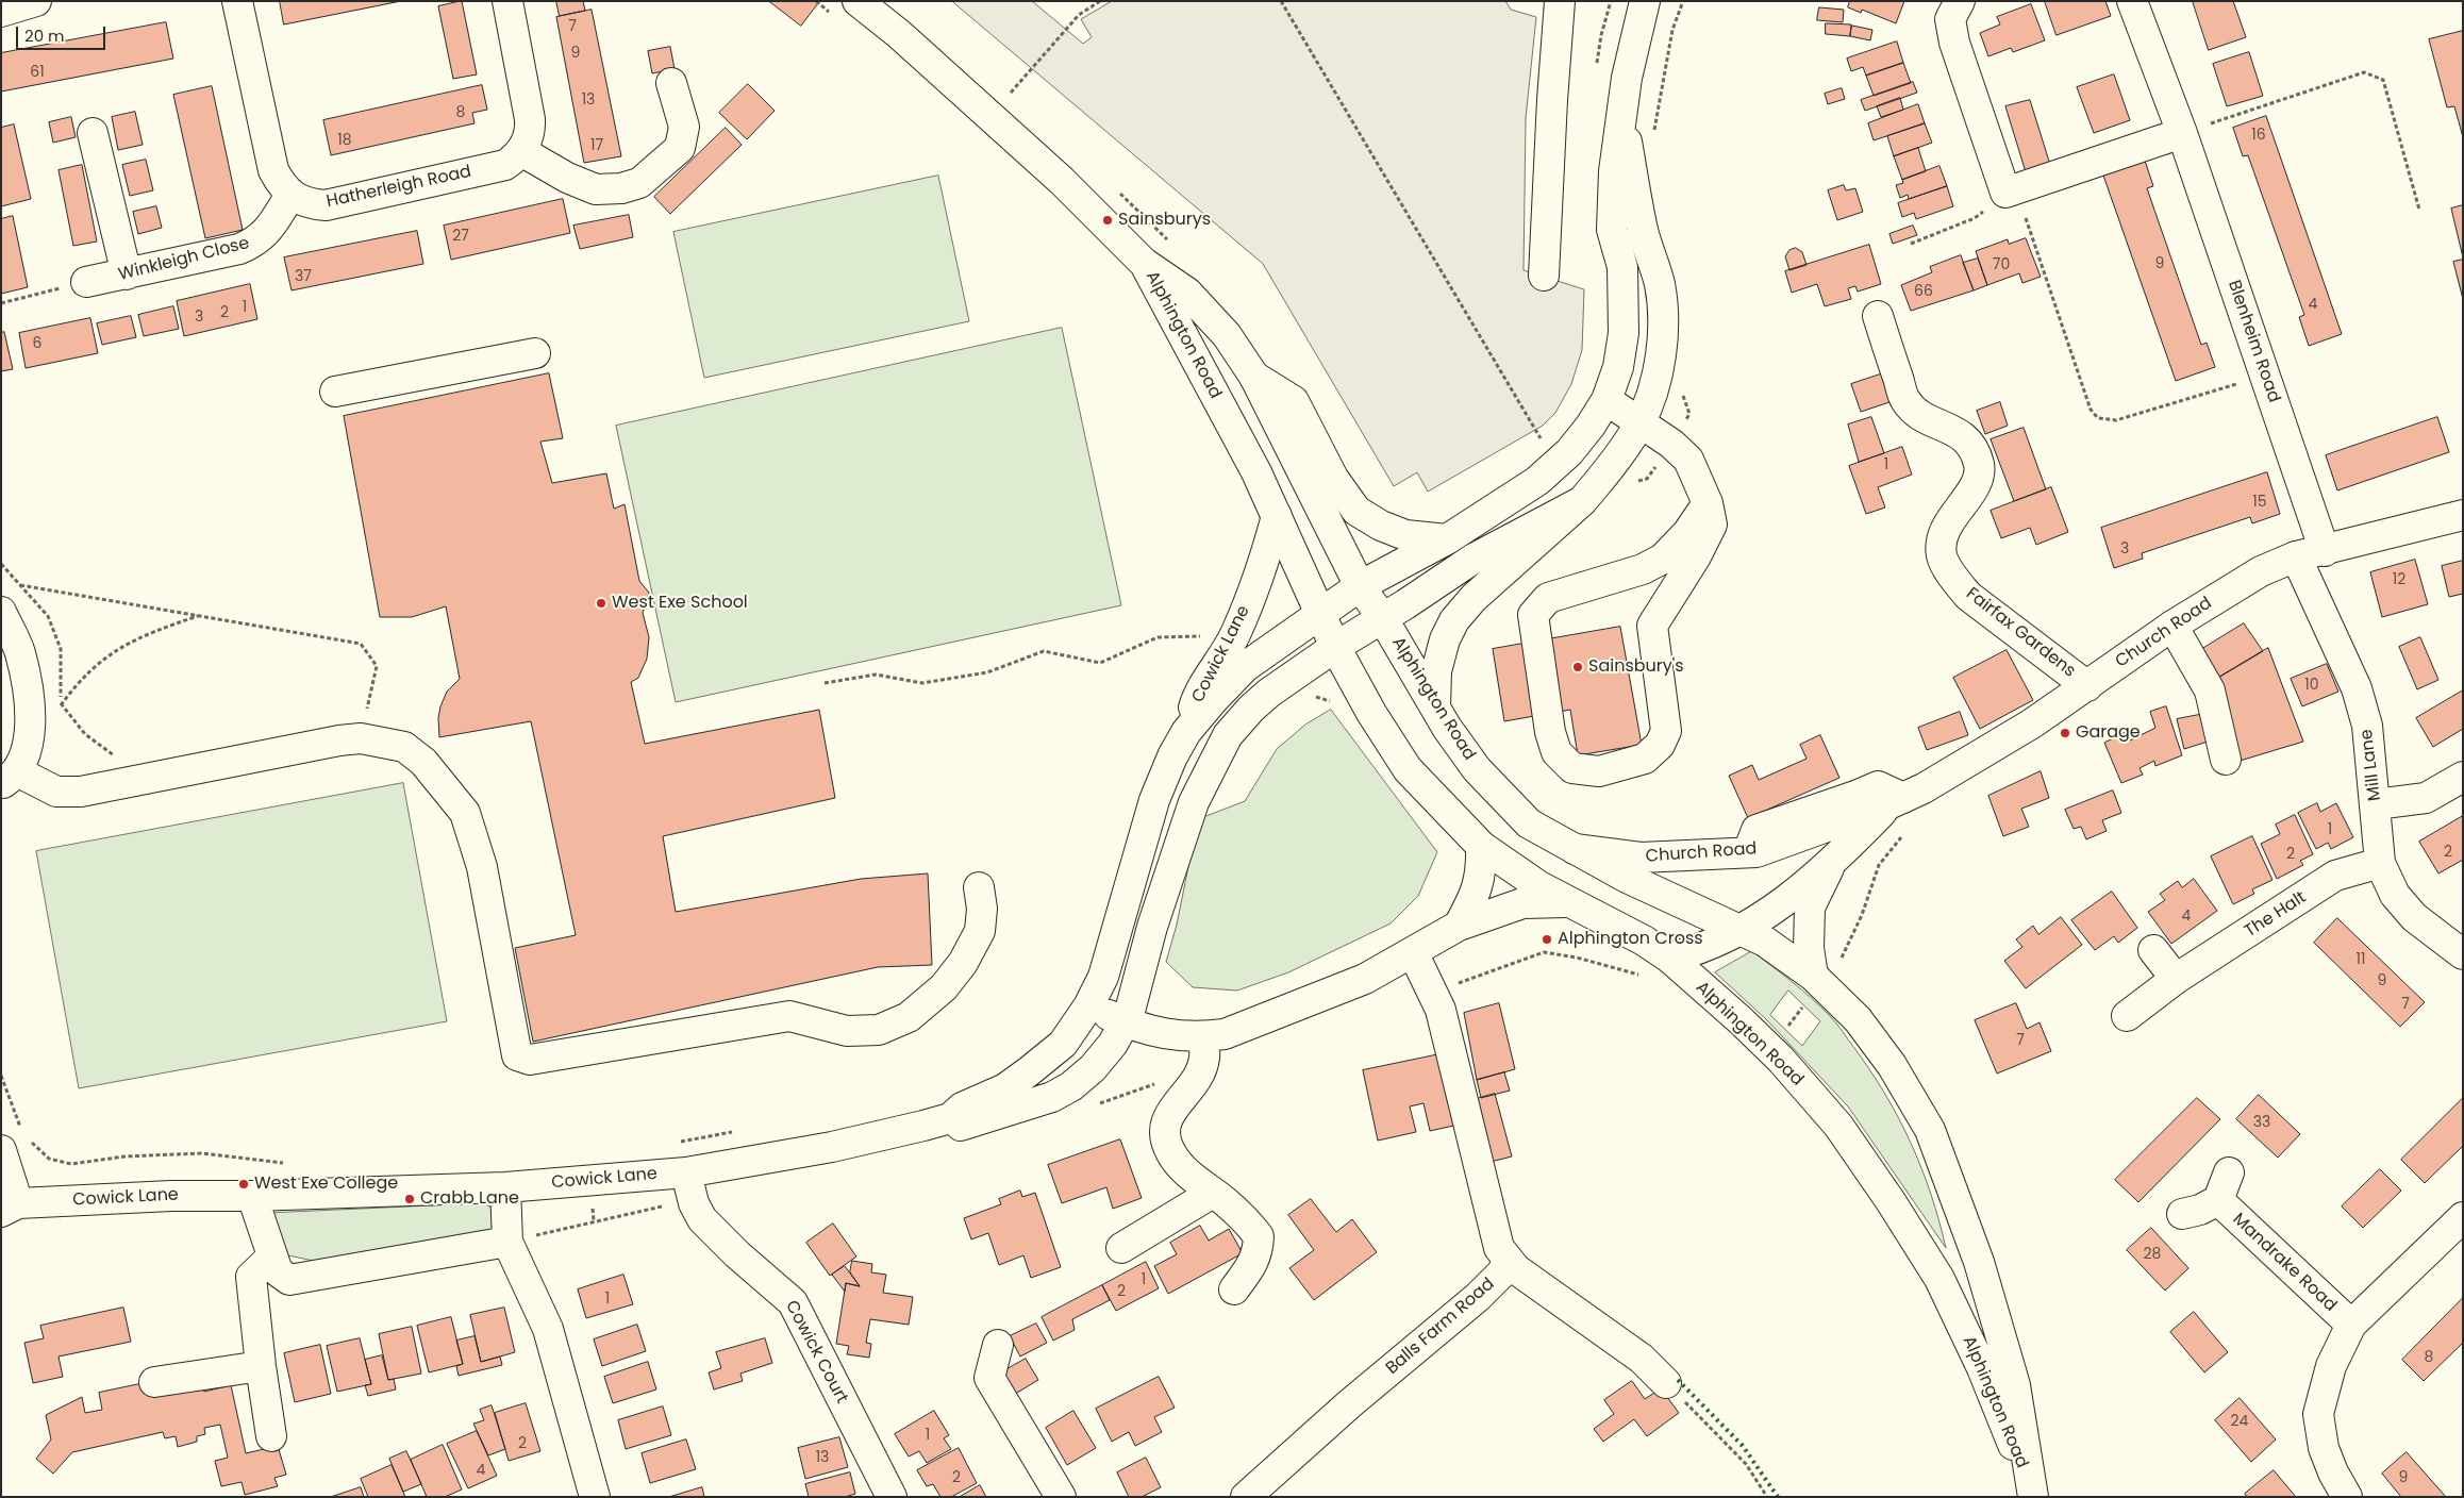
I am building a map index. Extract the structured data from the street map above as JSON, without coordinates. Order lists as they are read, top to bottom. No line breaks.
{"streets":{"main road":["Hatherleigh Road","Winkleigh Close","Alphington Road","Blenheim Road","Fairfax Gardens","Church Road","Cowick Lane","Mill Lane","The Halt","Mandrake Road","Balls Farm Road","Cowick Court"]},"crossings":[["Hatherleigh Road","Winkleigh Close"],["Alphington Road","Church Road"],["Alphington Road","Cowick Lane"],["Blenheim Road","Church Road"],["Fairfax Gardens","Church Road"],["Church Road","Mill Lane"],["Cowick Lane","Cowick Court"],["Mill Lane","The Halt"]],"places":["Sainsburys","West Exe School","Sainsbury's","Garage","Alphington Cross","West Exe College","Crabb Lane"],"house_numbers":["7","9","61","13","8","16","18","17","27","9","70","37","66","4","1","2","3","6","1","15","3","12","10","1","2","2","4","11","9","7","7","33","28","1","2","1","8","24","1","2","13","4","2","9"],"scale_bar":"20 m"}
